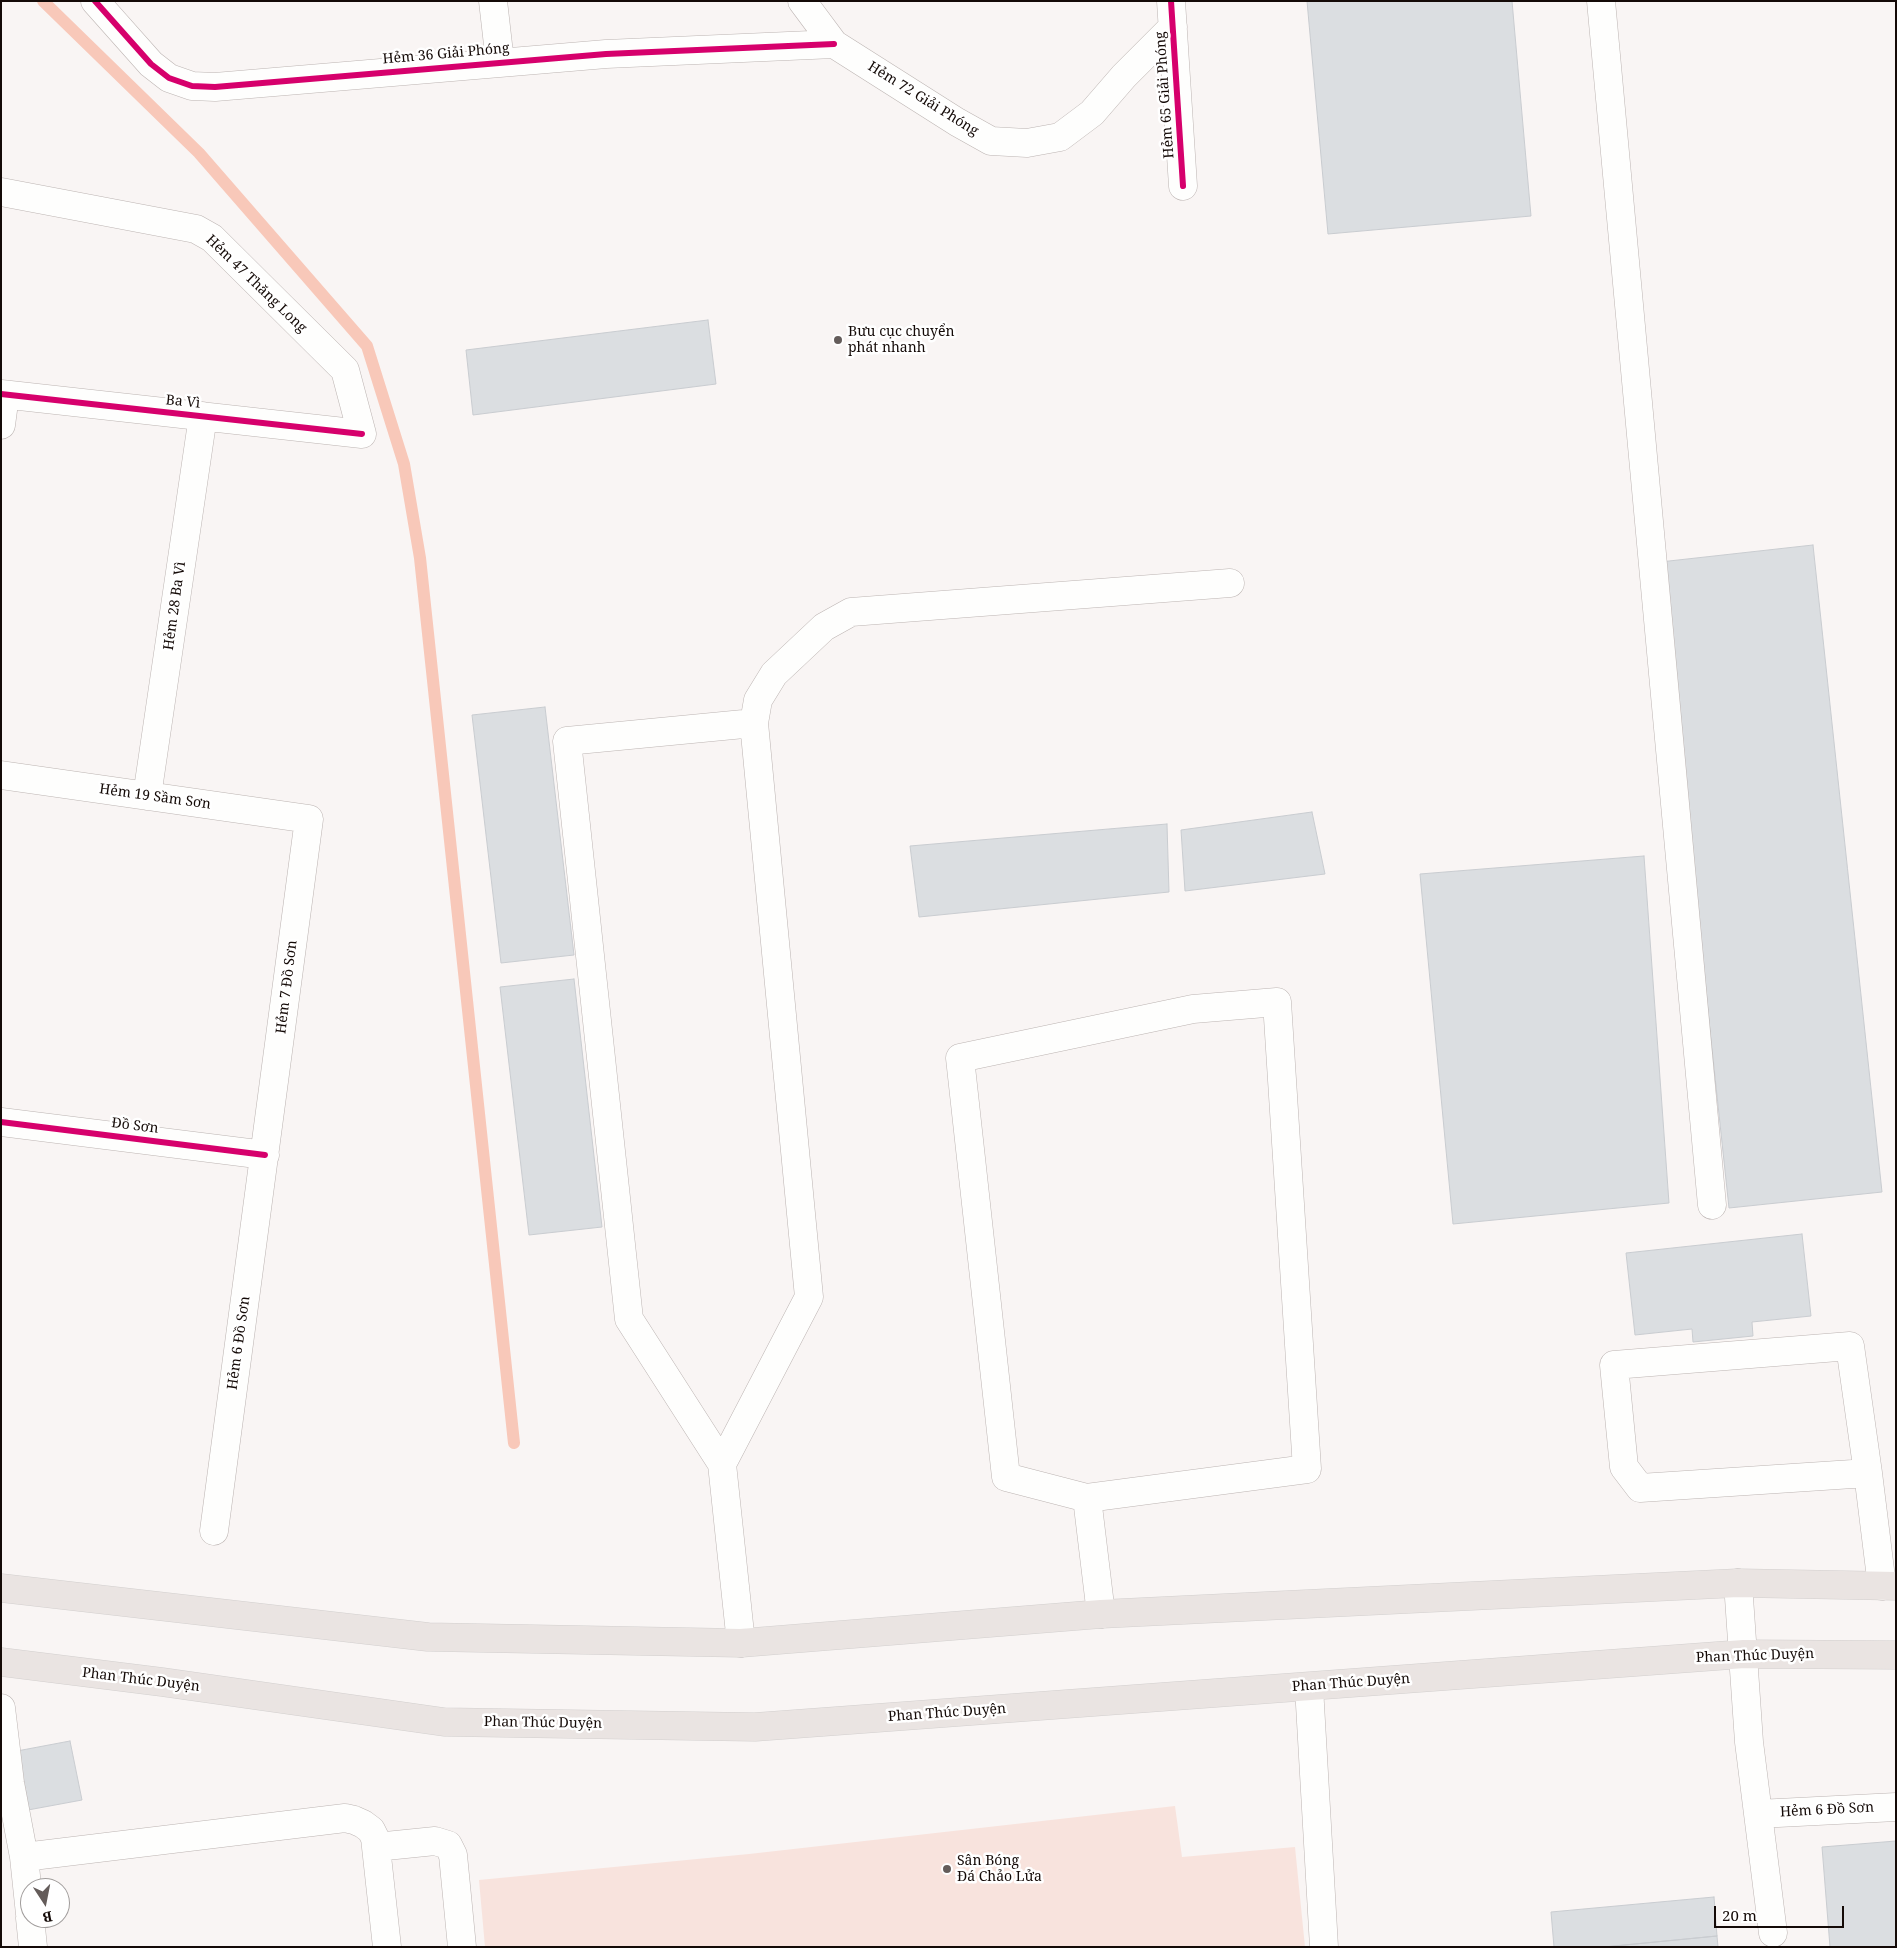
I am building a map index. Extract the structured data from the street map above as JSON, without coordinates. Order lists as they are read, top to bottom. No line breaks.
{"streets":{"main road":["Phan Thúc Duyện"],"street":["Hẻm 36 Giải Phóng","Hẻm 65 Giải Phóng","Hẻm 72 Giải Phóng","Hẻm 47 Thăng Long","Ba Vì","Hẻm 28 Ba Vì","Hẻm 19 Sầm Sơn","Hẻm 7 Đồ Sơn","Đồ Sơn","Hẻm 6 Đồ Sơn"]},"crossings":[["Hẻm 36 Giải Phóng","Hẻm 72 Giải Phóng"],["Hẻm 65 Giải Phóng","Hẻm 72 Giải Phóng"],["Hẻm 47 Thăng Long","Ba Vì"],["Ba Vì","Hẻm 28 Ba Vì"],["Hẻm 28 Ba Vì","Hẻm 19 Sầm Sơn"],["Hẻm 19 Sầm Sơn","Hẻm 7 Đồ Sơn"],["Hẻm 7 Đồ Sơn","Đồ Sơn"],["Hẻm 7 Đồ Sơn","Hẻm 6 Đồ Sơn"],["Đồ Sơn","Hẻm 6 Đồ Sơn"]],"places":["Bưu cục chuyển phát nhanh","Sân Bóng Đá Chảo Lửa"],"scale_bar":"20 m","north":"bottom"}
